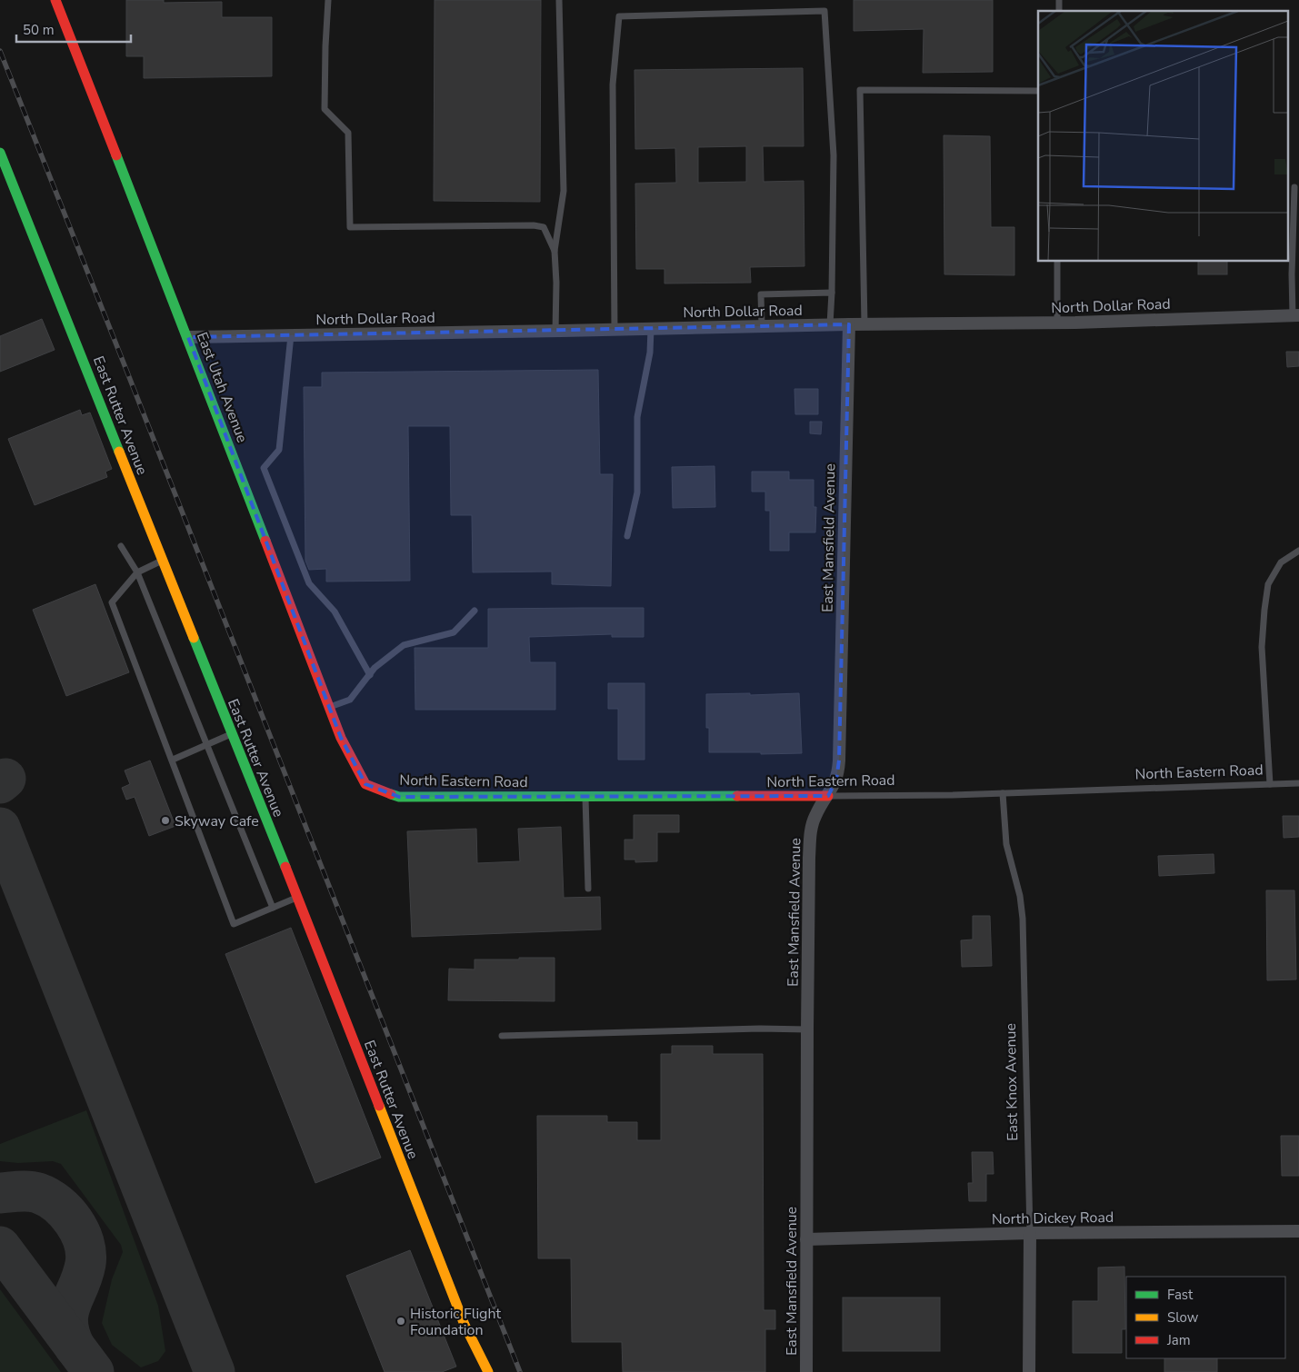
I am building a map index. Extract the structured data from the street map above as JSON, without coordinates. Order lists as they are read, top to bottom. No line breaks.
{"streets":{"street":["North Dollar Road","East Utah Avenue","East Rutter Avenue","East Mansfield Avenue","North Eastern Road","East Knox Avenue","North Dickey Road"]},"crossings":[["North Dollar Road","East Utah Avenue"],["North Dollar Road","East Mansfield Avenue"],["East Utah Avenue","North Eastern Road"],["East Mansfield Avenue","North Eastern Road"],["East Mansfield Avenue","North Dickey Road"],["North Eastern Road","East Knox Avenue"],["East Knox Avenue","North Dickey Road"]],"places":["Skyway Cafe","Historic Flight Foundation"],"legend":["Fast","Slow","Jam"],"scale_bar":"50 m"}
